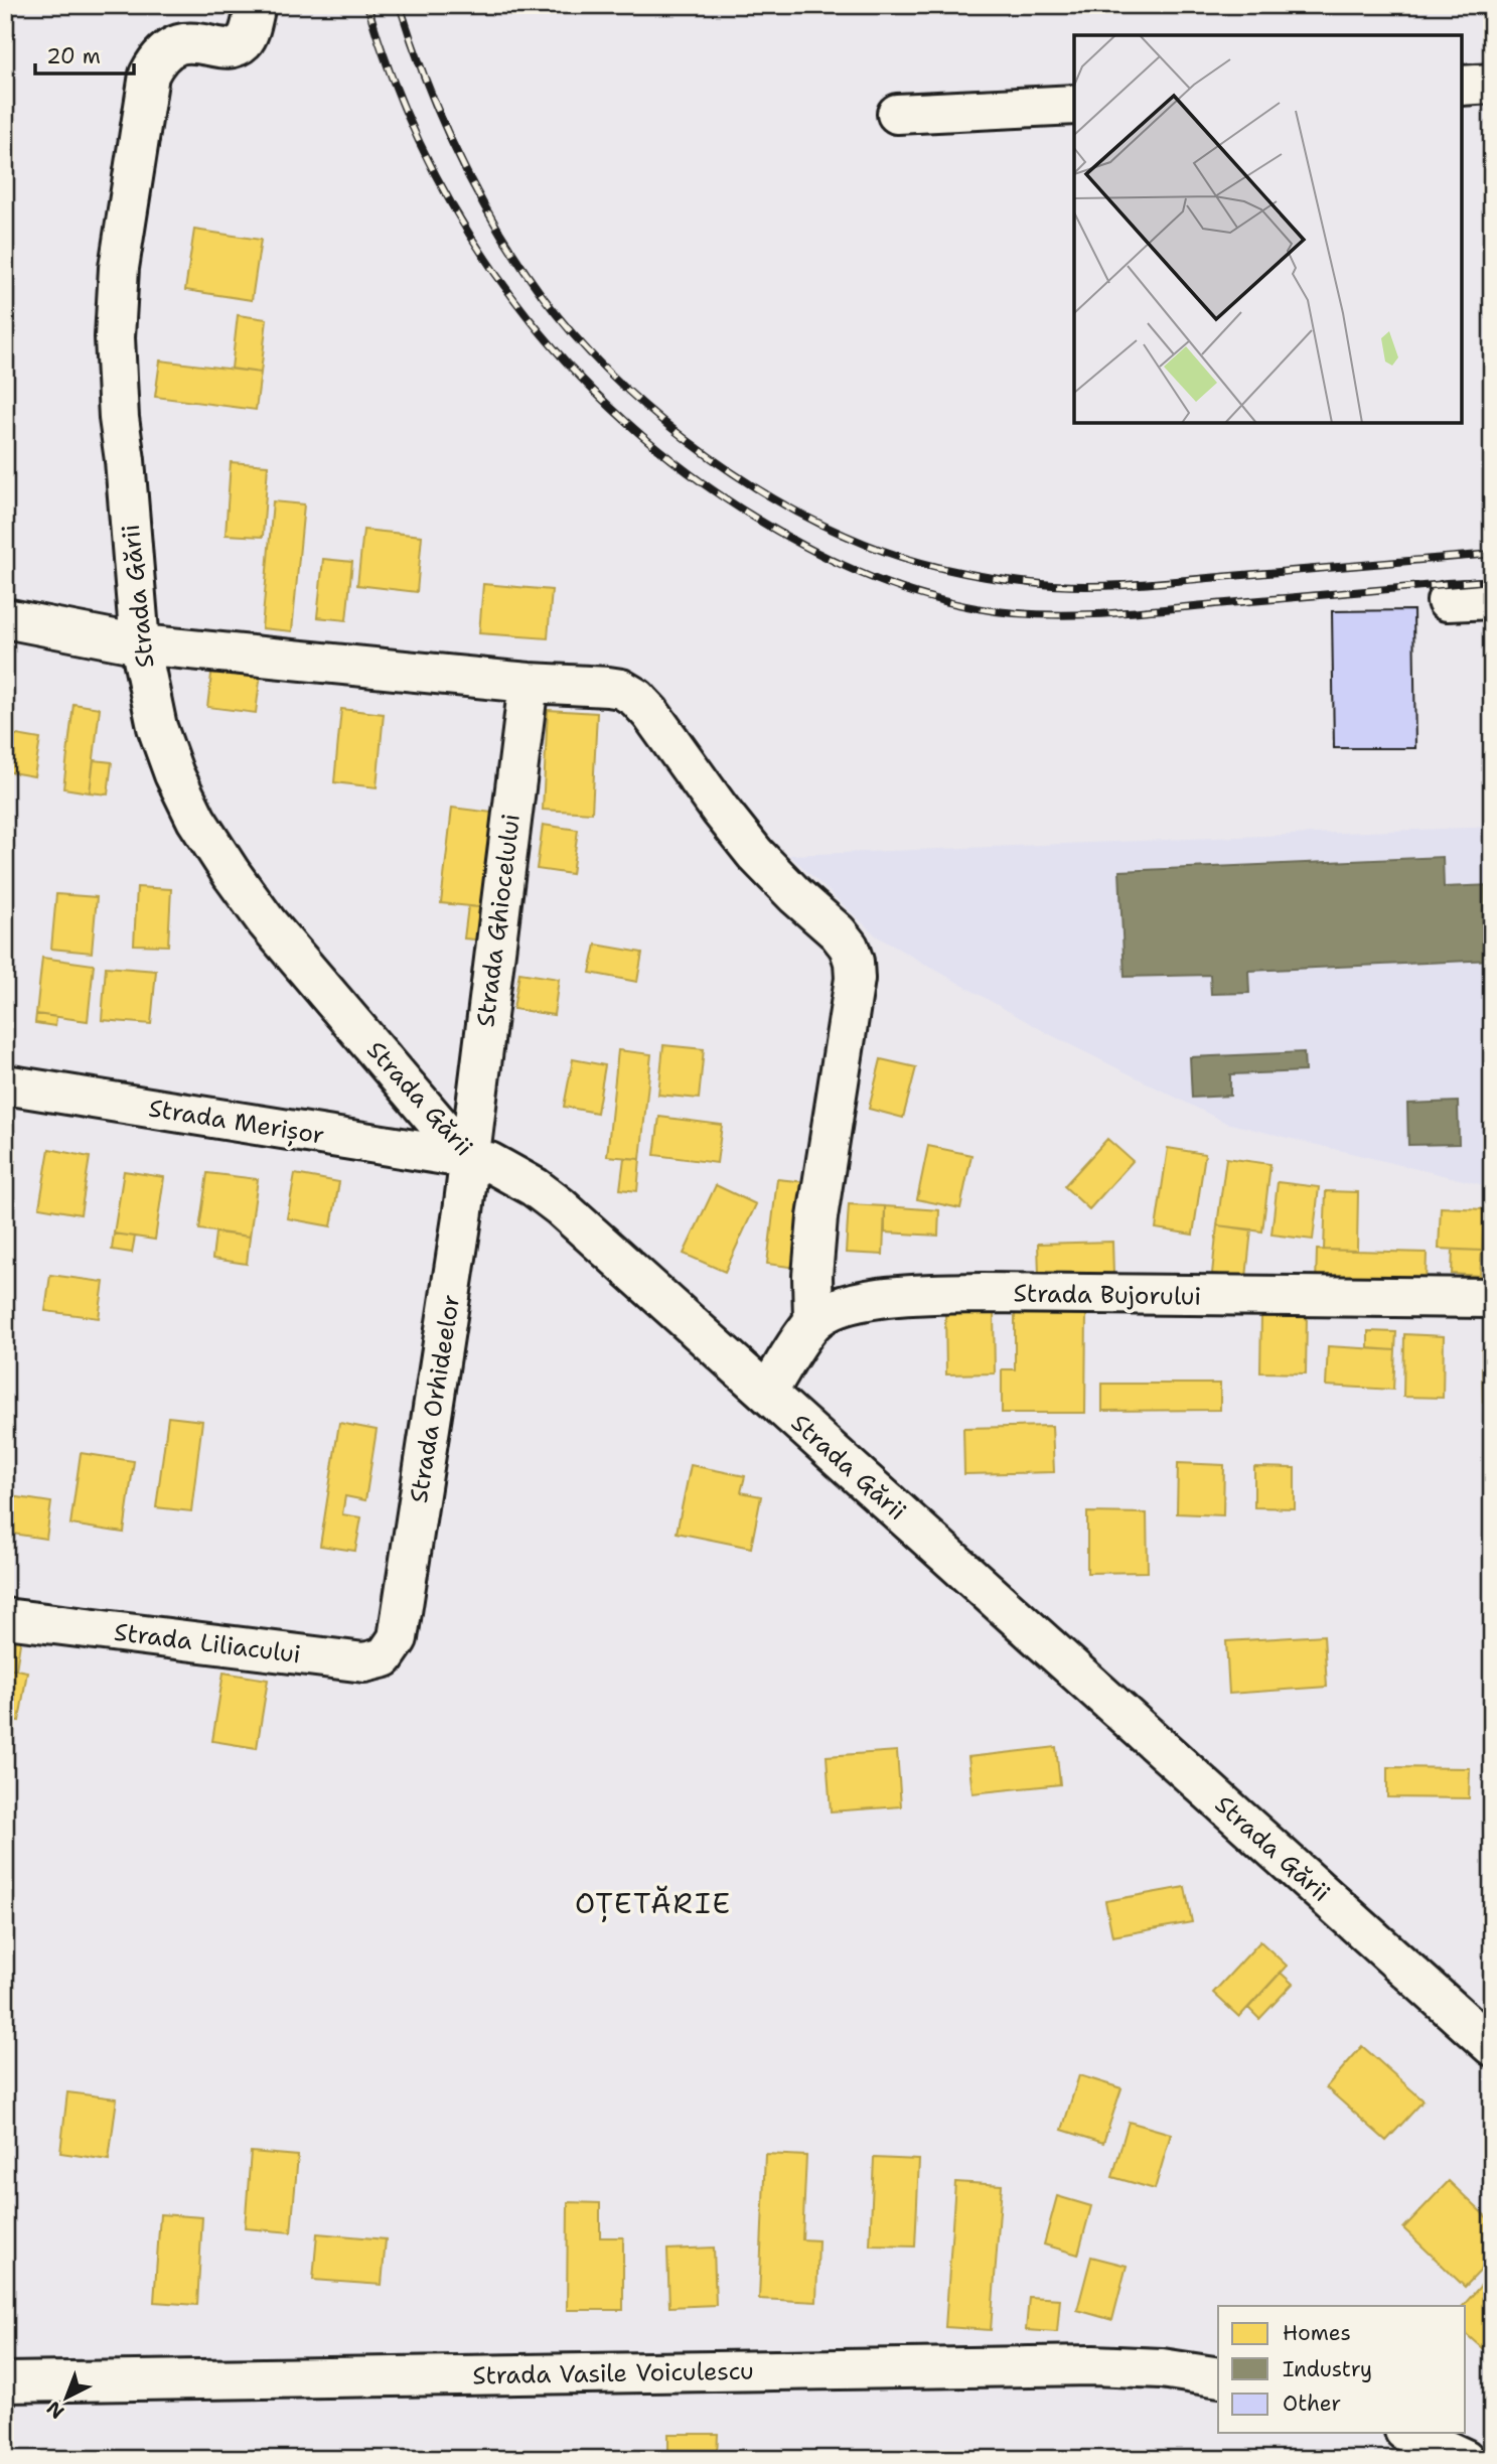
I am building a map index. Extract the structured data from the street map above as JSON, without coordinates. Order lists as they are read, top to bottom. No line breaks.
{"streets":{"street":["Strada Gării","Strada Ghiocelului","Strada Merișor","Strada Bujorului","Strada Orhideelor","Strada Liliacului","Strada Vasile Voiculescu"]},"crossings":[["Strada Gării","Strada Ghiocelului"],["Strada Gării","Strada Merișor"],["Strada Gării","Strada Orhideelor"],["Strada Ghiocelului","Strada Merișor"],["Strada Ghiocelului","Strada Orhideelor"],["Strada Merișor","Strada Orhideelor"],["Strada Orhideelor","Strada Liliacului"]],"districts":["OȚETĂRIE"],"legend":["Homes","Industry","Other"],"scale_bar":"20 m","north":"bottom left"}
